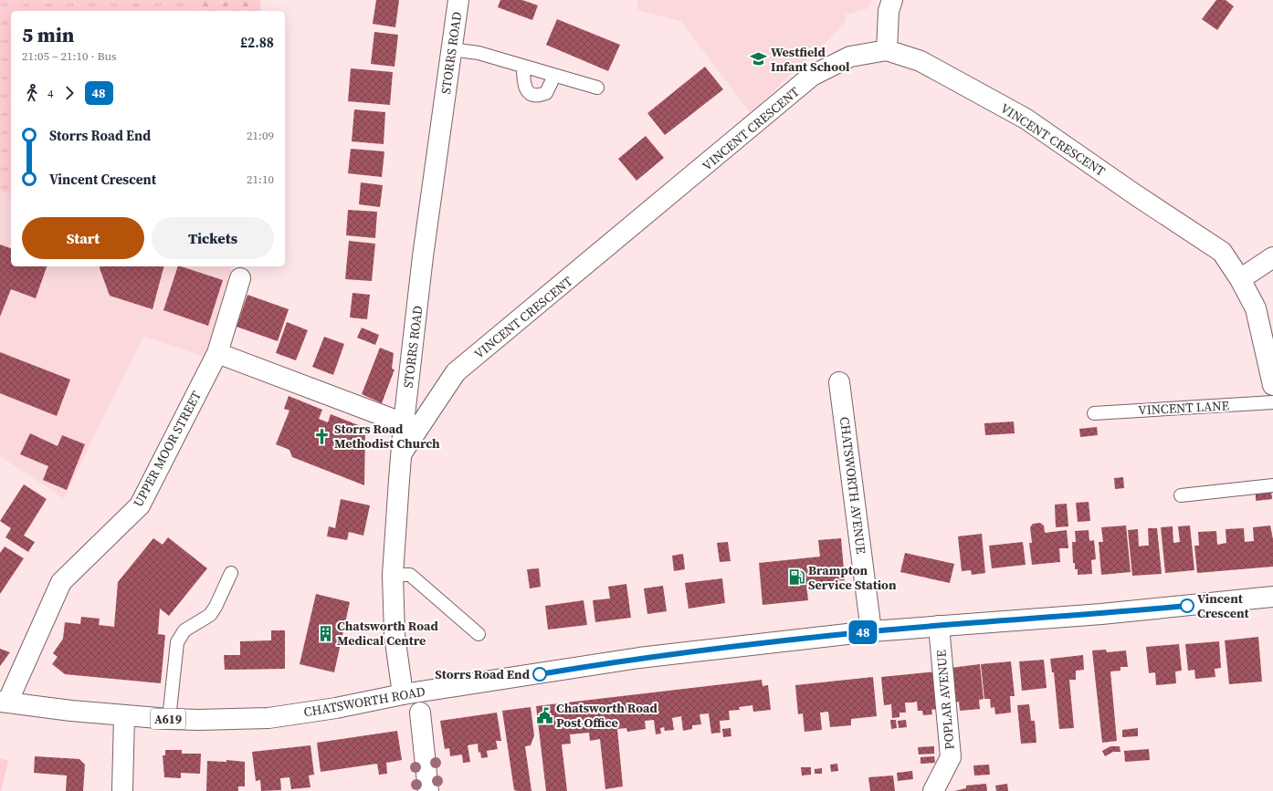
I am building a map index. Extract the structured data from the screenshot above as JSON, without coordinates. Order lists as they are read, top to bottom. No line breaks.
{"streets":{"main road":["STORRS ROAD","VINCENT CRESCENT","UPPER MOOR STREET","CHATSWORTH AVENUE","POPLAR AVENUE","CHATSWORTH ROAD","A619"],"lane":["VINCENT LANE"]},"crossings":[["STORRS ROAD","VINCENT CRESCENT"],["STORRS ROAD","CHATSWORTH ROAD"],["UPPER MOOR STREET","CHATSWORTH ROAD"],["CHATSWORTH AVENUE","CHATSWORTH ROAD"],["POPLAR AVENUE","CHATSWORTH ROAD"]],"places":{"school or university":["Westfield Infant School"],"church":["Storrs Road Methodist Church"],"fuel station":["Brampton Service Station"],"other":["Vincent Crescent","Storrs Road End"],"building":["Chatsworth Road Medical Centre"],"public building":["Chatsworth Road Post Office"]},"lines":["bus line 48"],"page":{"on_map":"48","heading":["5 min","21:05 – 21:10 · Bus","£2.88"],"legs":["4","48"],"list":[{"name":"Storrs Road End","value":"21:09"},{"name":"Vincent Crescent","value":"21:10"}],"buttons":["Start","Tickets"]}}
